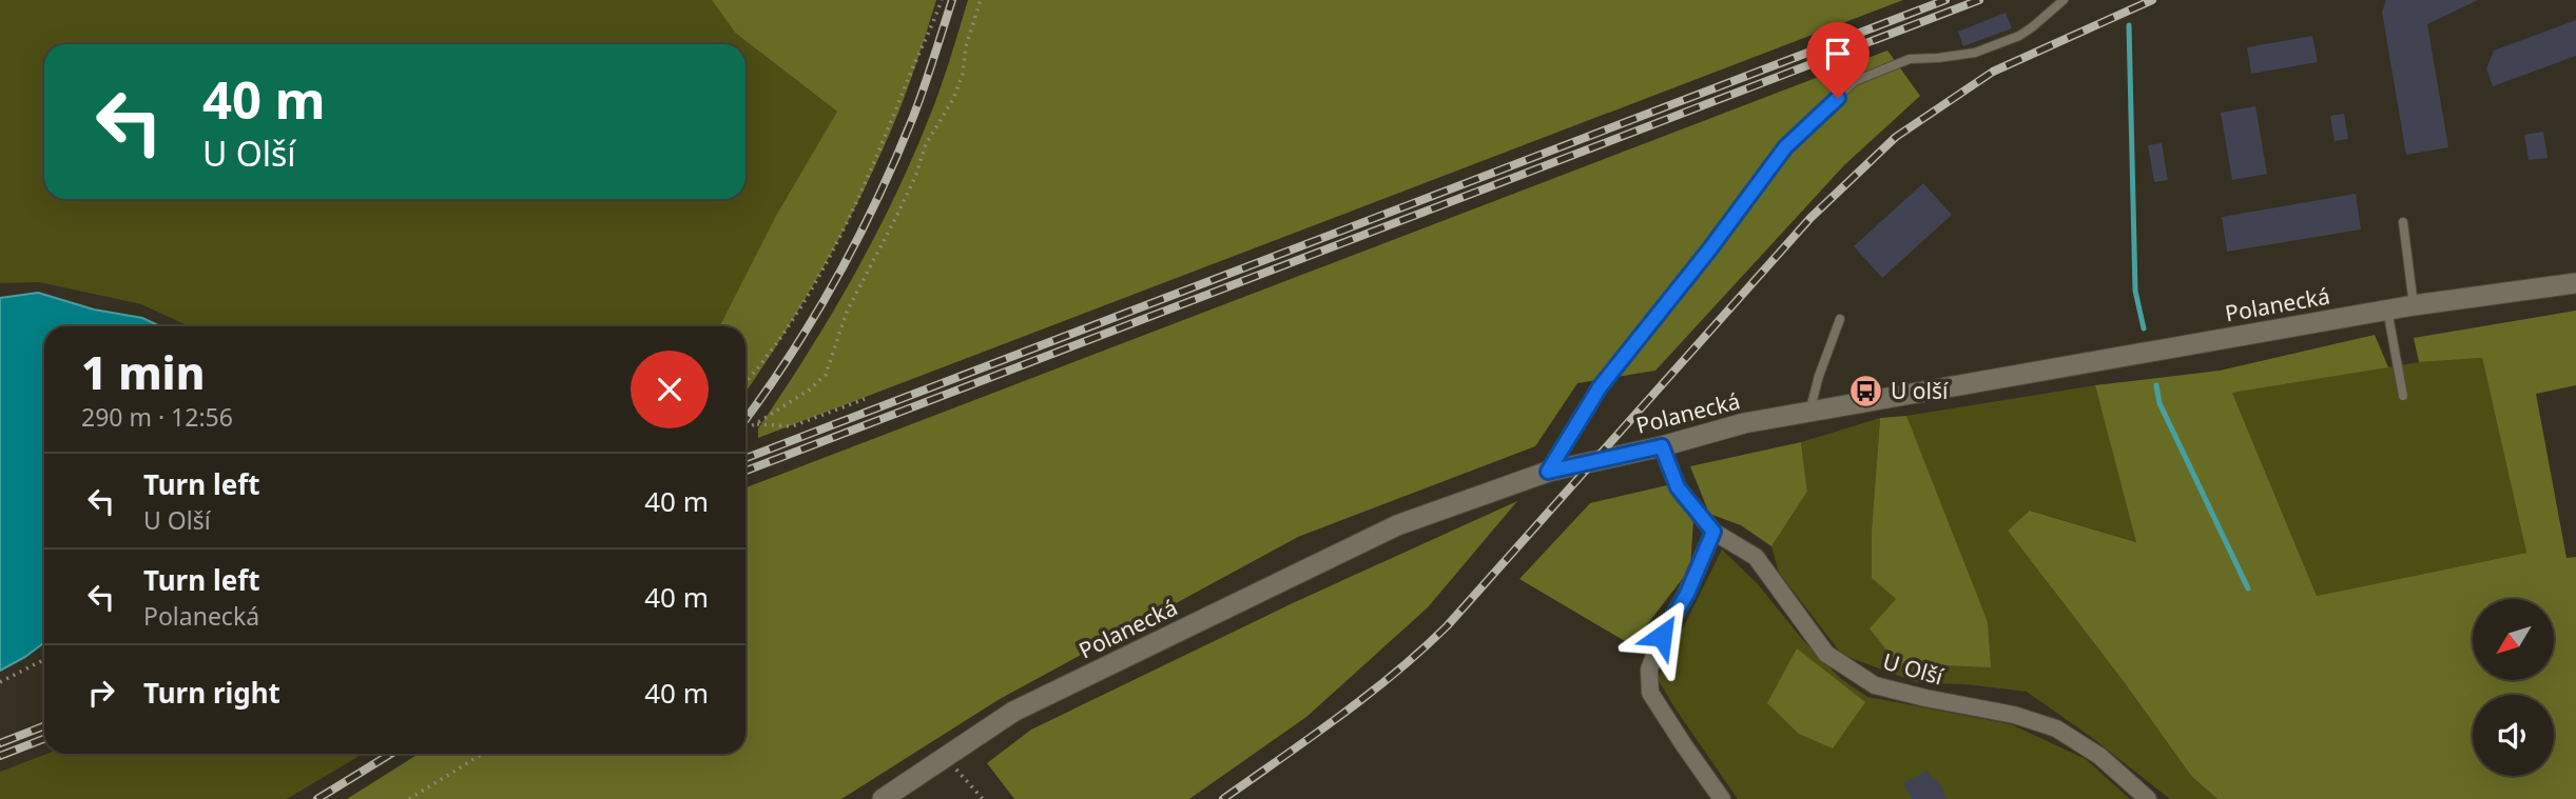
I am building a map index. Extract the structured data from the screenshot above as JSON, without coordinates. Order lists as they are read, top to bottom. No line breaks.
{"streets":{"street":["Polanecká","U Olší"]},"crossings":[["Polanecká","U Olší"]],"places":{"bus stop":["U olší"]},"north":"bottom left","page":{"turn":["40 m","U Olší"],"heading":["1 min","290 m · 12:56"],"list":[{"name":"Turn left","note":"U Olší","value":"40 m"},{"name":"Turn left","note":"Polanecká","value":"40 m"},{"name":"Turn right","value":"40 m"}]}}
